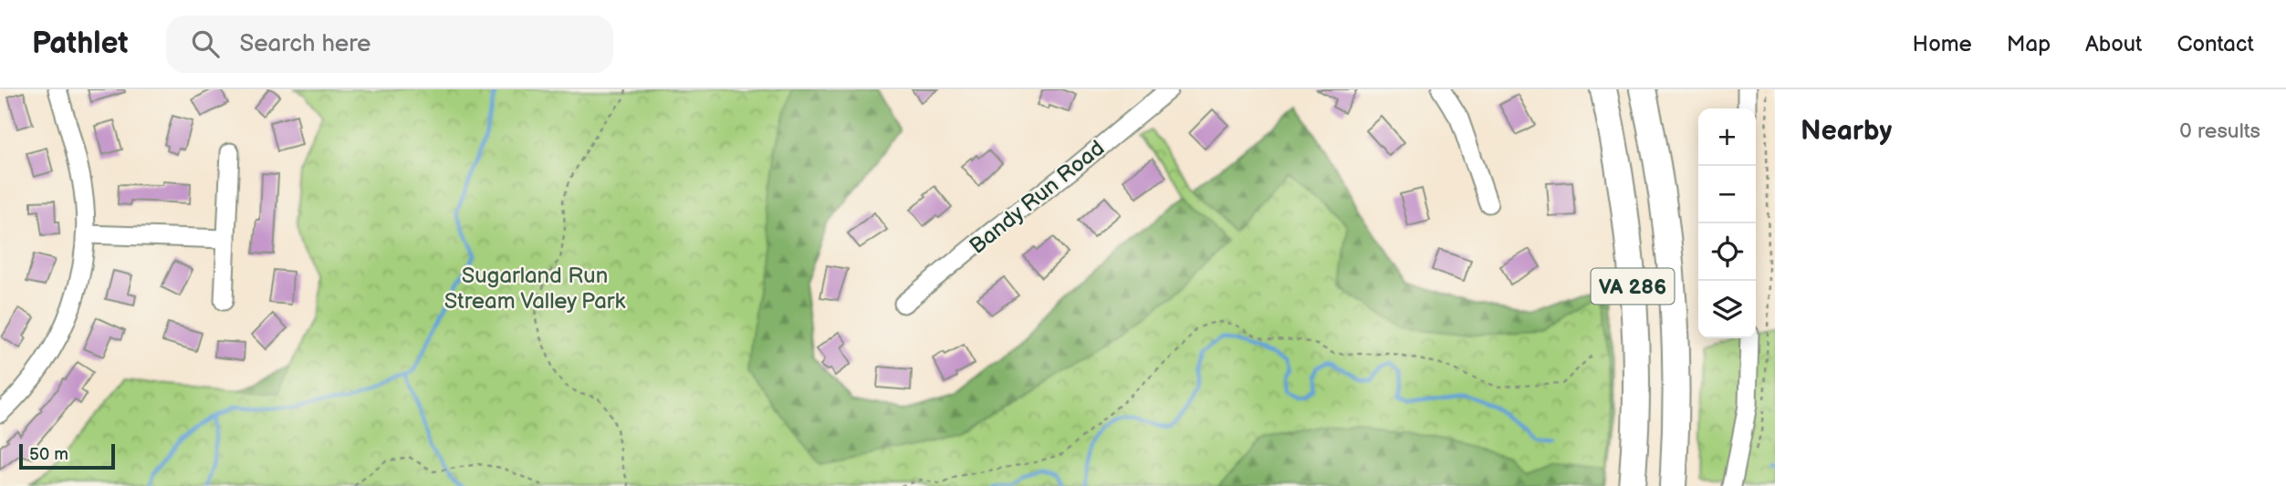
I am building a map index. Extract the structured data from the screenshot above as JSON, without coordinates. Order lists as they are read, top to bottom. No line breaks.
{"streets":{"highway":["VA 286"],"street":["Bandy Run Road"]},"parks":["Sugarland Run Stream Valley Park"],"scale_bar":"50 m","page":{"header":"Pathlet","search":"Search here","nav":["Home","Map","About","Contact"],"heading":["Nearby","0 results"],"map_buttons":["+","−"],"scale":"50 m"}}
